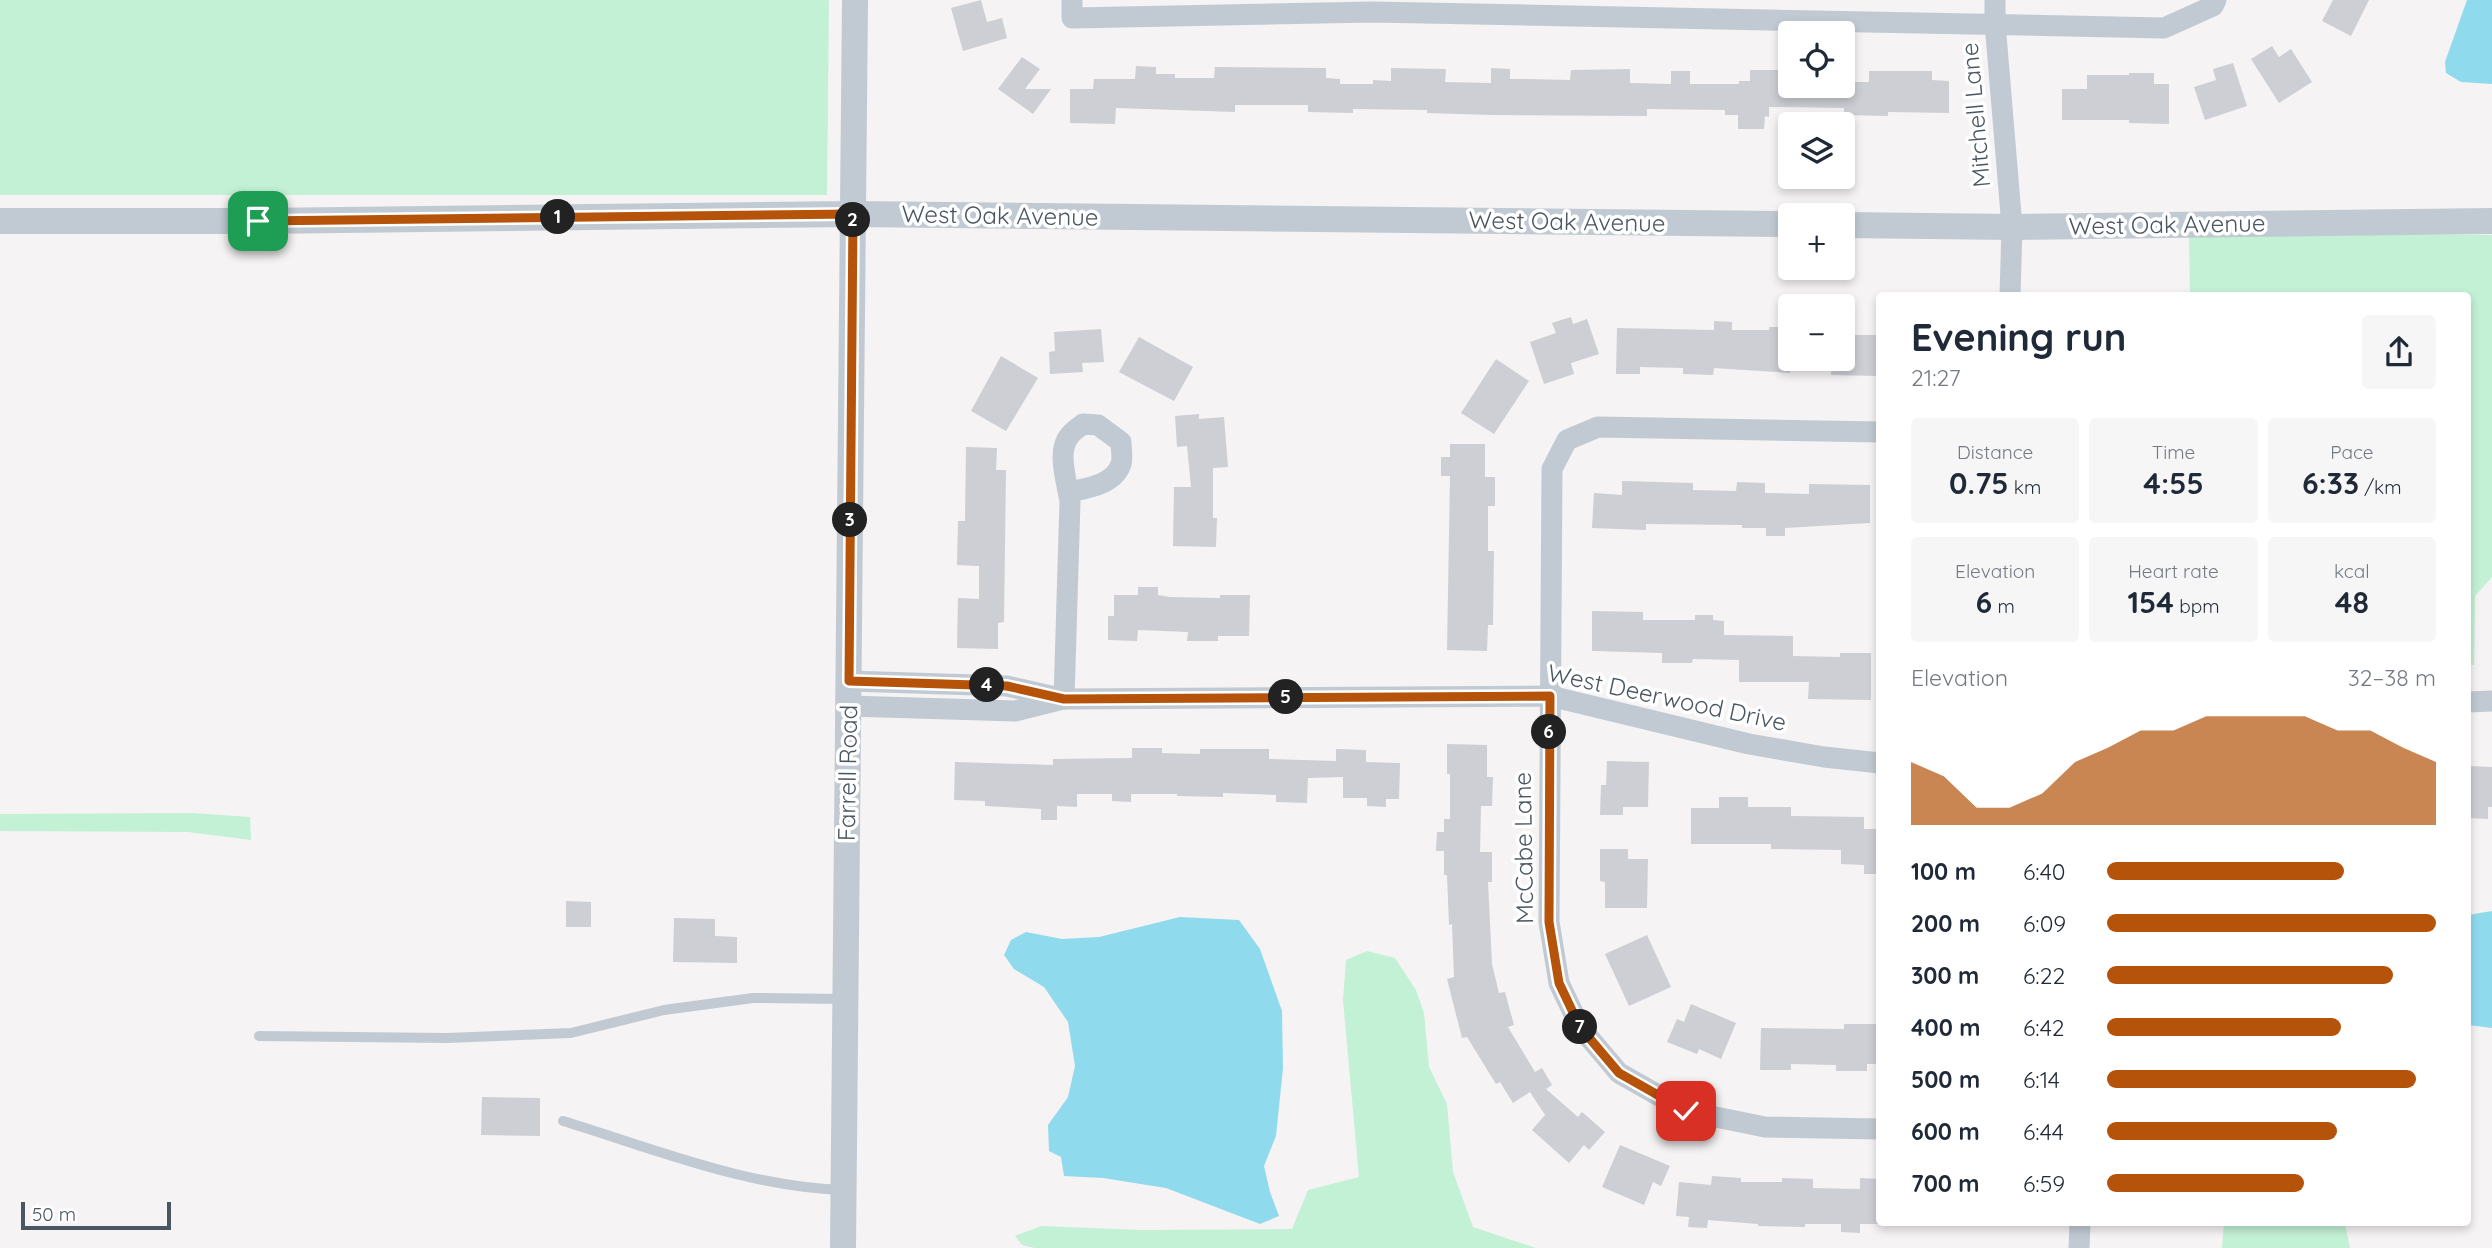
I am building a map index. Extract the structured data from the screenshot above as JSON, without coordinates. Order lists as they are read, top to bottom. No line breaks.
{"streets":{"street":["Mitchell Lane","West Oak Avenue","West Deerwood Drive","Farrell Road","McCabe Lane"]},"crossings":[["Mitchell Lane","West Oak Avenue"],["West Oak Avenue","Farrell Road"],["West Deerwood Drive","Farrell Road"],["West Deerwood Drive","McCabe Lane"]],"scale_bar":"50 m","page":{"map_buttons":["+","−"],"pins":["1","2","3","4","5","6","7"],"heading":["Evening run","21:27"],"stats":[["Distance","0.75 km"],["Time","4:55"],["Pace","6:33 /km"],["Elevation","6 m"],["Heart rate","154 bpm"],["kcal","48"]],"chart":["Elevation","32–38 m"],"list":[{"name":"100 m","note":"6:40"},{"name":"200 m","note":"6:09"},{"name":"300 m","note":"6:22"},{"name":"400 m","note":"6:42"},{"name":"500 m","note":"6:14"},{"name":"600 m","note":"6:44"},{"name":"700 m","note":"6:59"}],"scale":"50 m"}}
